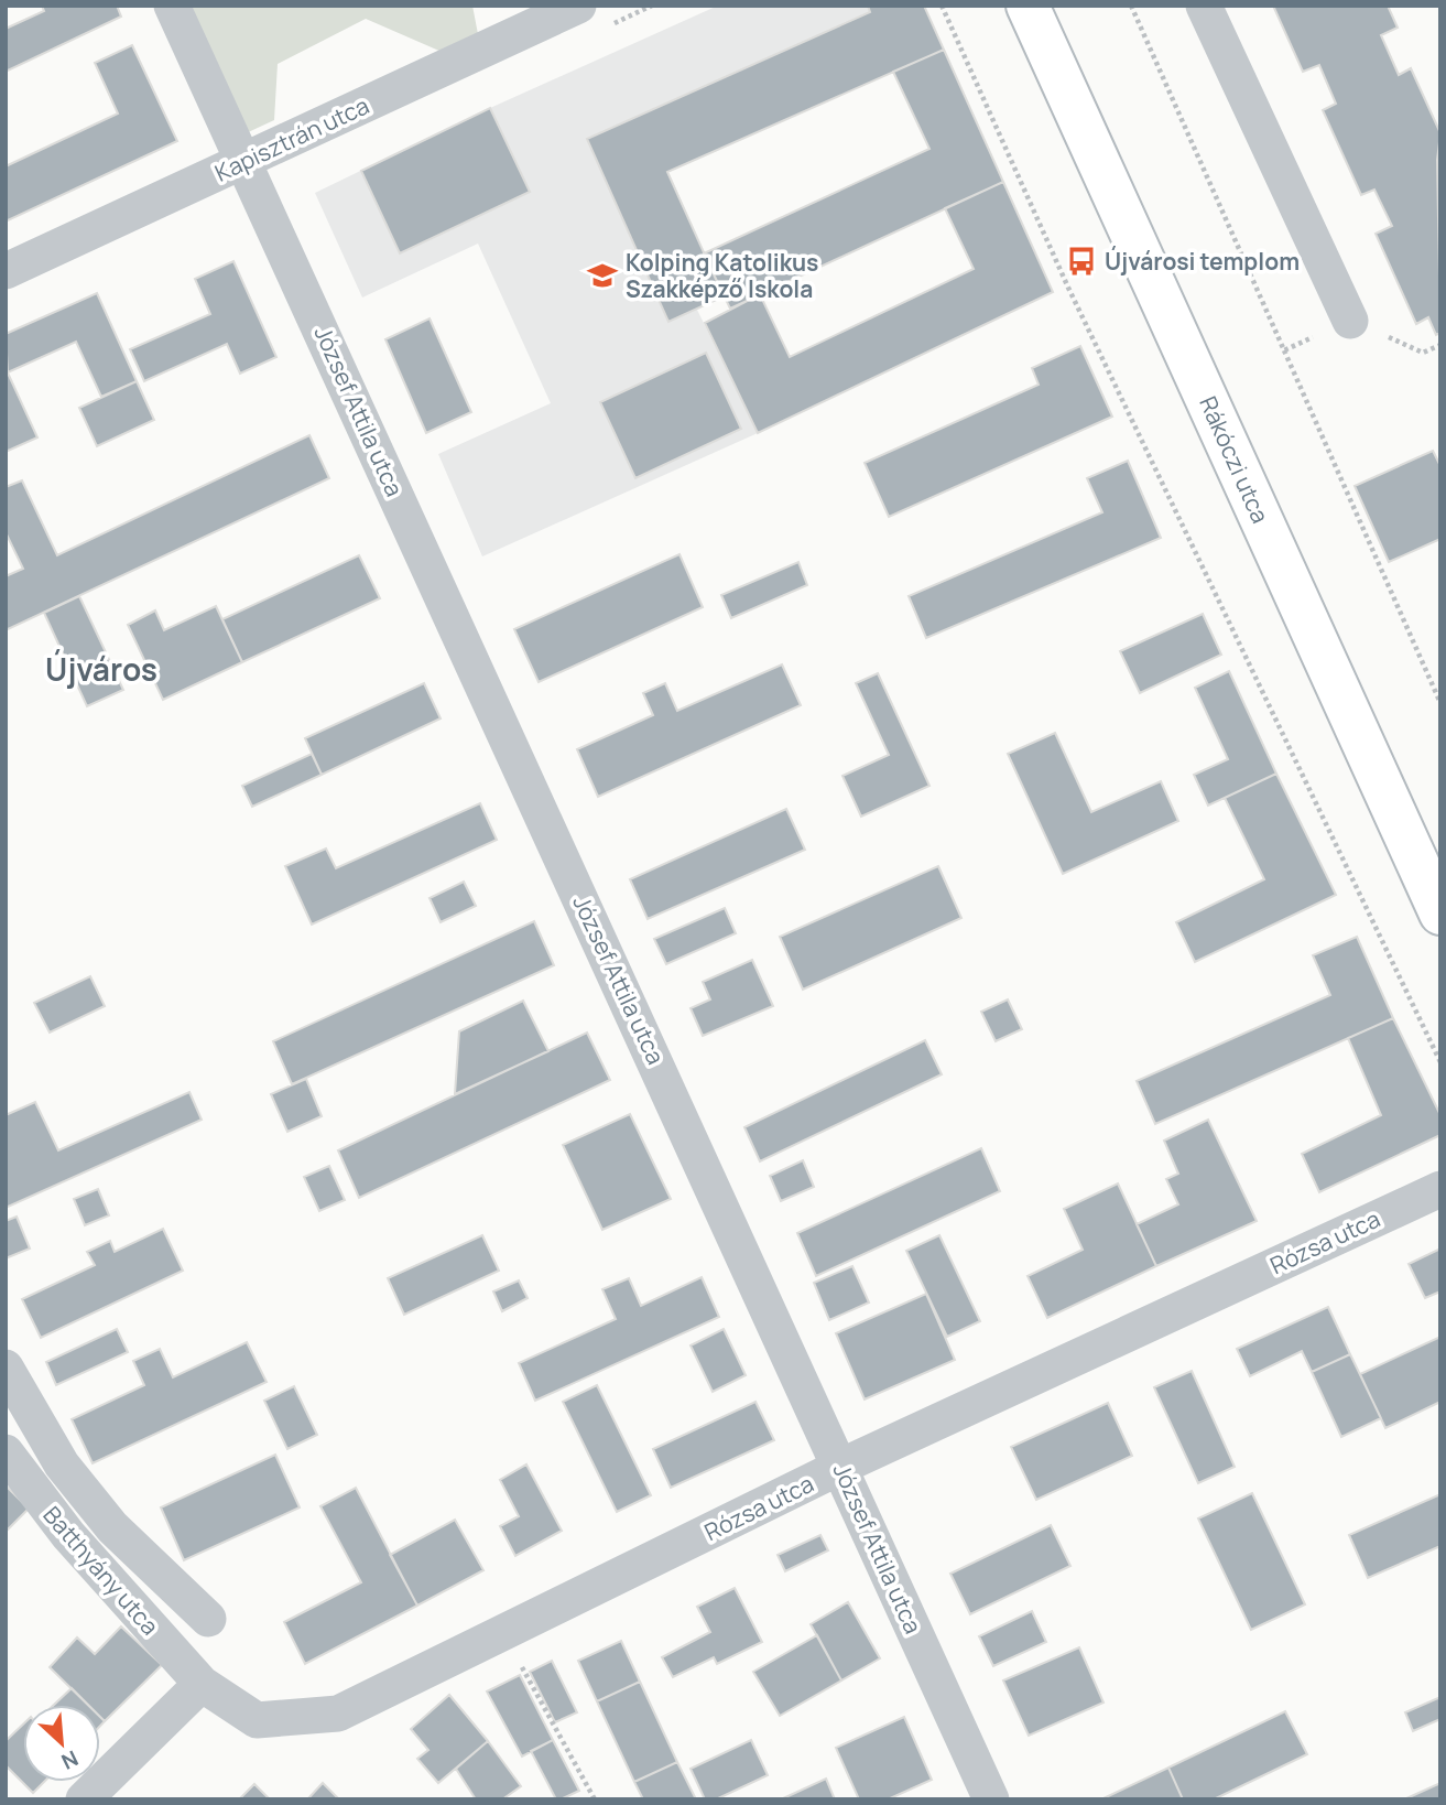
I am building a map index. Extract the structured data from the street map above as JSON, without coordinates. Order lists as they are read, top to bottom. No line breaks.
{"streets":{"street":["Kapisztrán utca","József Attila utca","Rákóczi utca","Rózsa utca","Batthyány utca"]},"crossings":[["Kapisztrán utca","József Attila utca"],["József Attila utca","Rózsa utca"],["Rózsa utca","Batthyány utca"]],"districts":["Újváros"],"places":{"bus stop":["Újvárosi templom"],"school or university":["Kolping Katolikus Szakképző Iskola"]},"north":"bottom right"}
